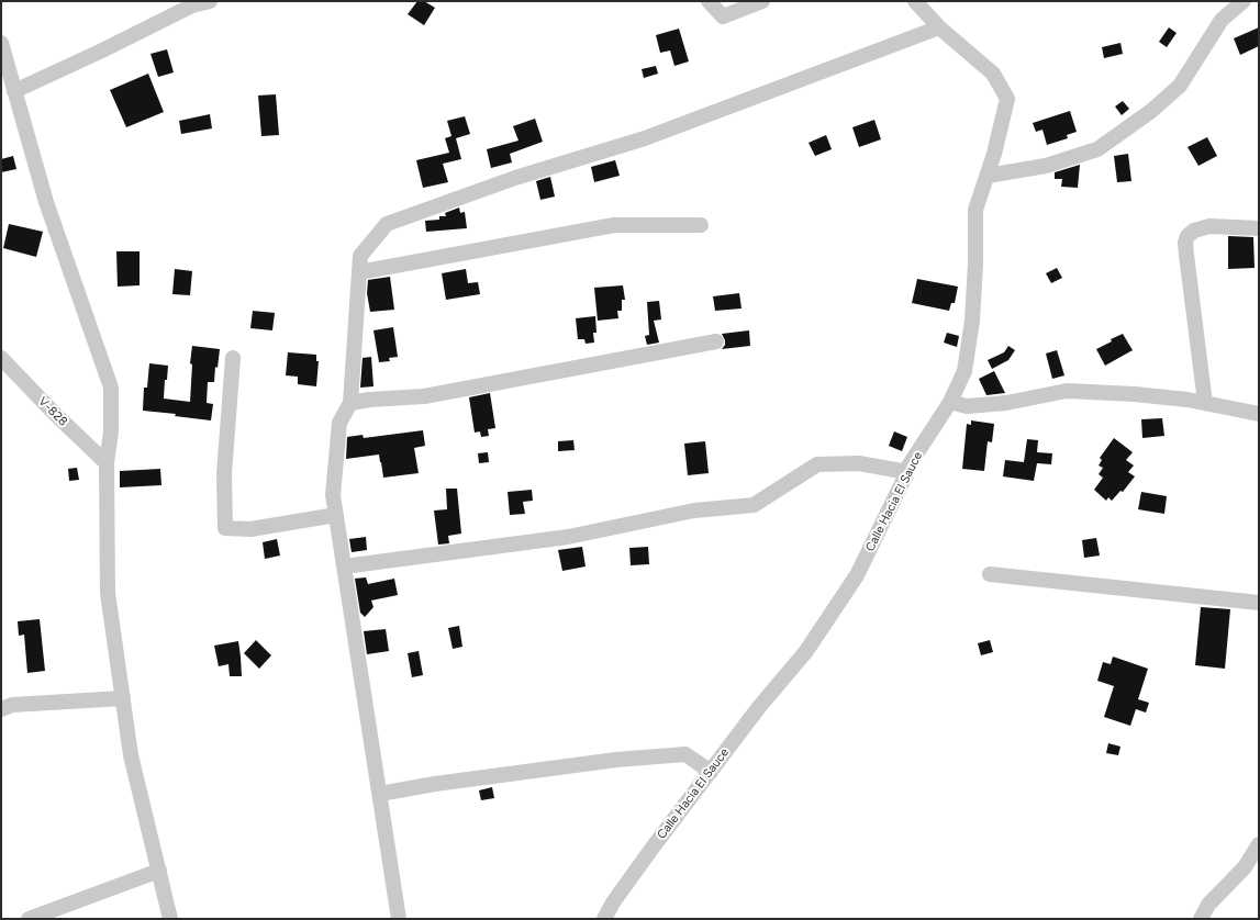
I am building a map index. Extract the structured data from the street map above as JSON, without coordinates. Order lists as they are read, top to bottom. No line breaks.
{"streets":{"street":["V-828","Calle Hacia El Sauce"]}}
